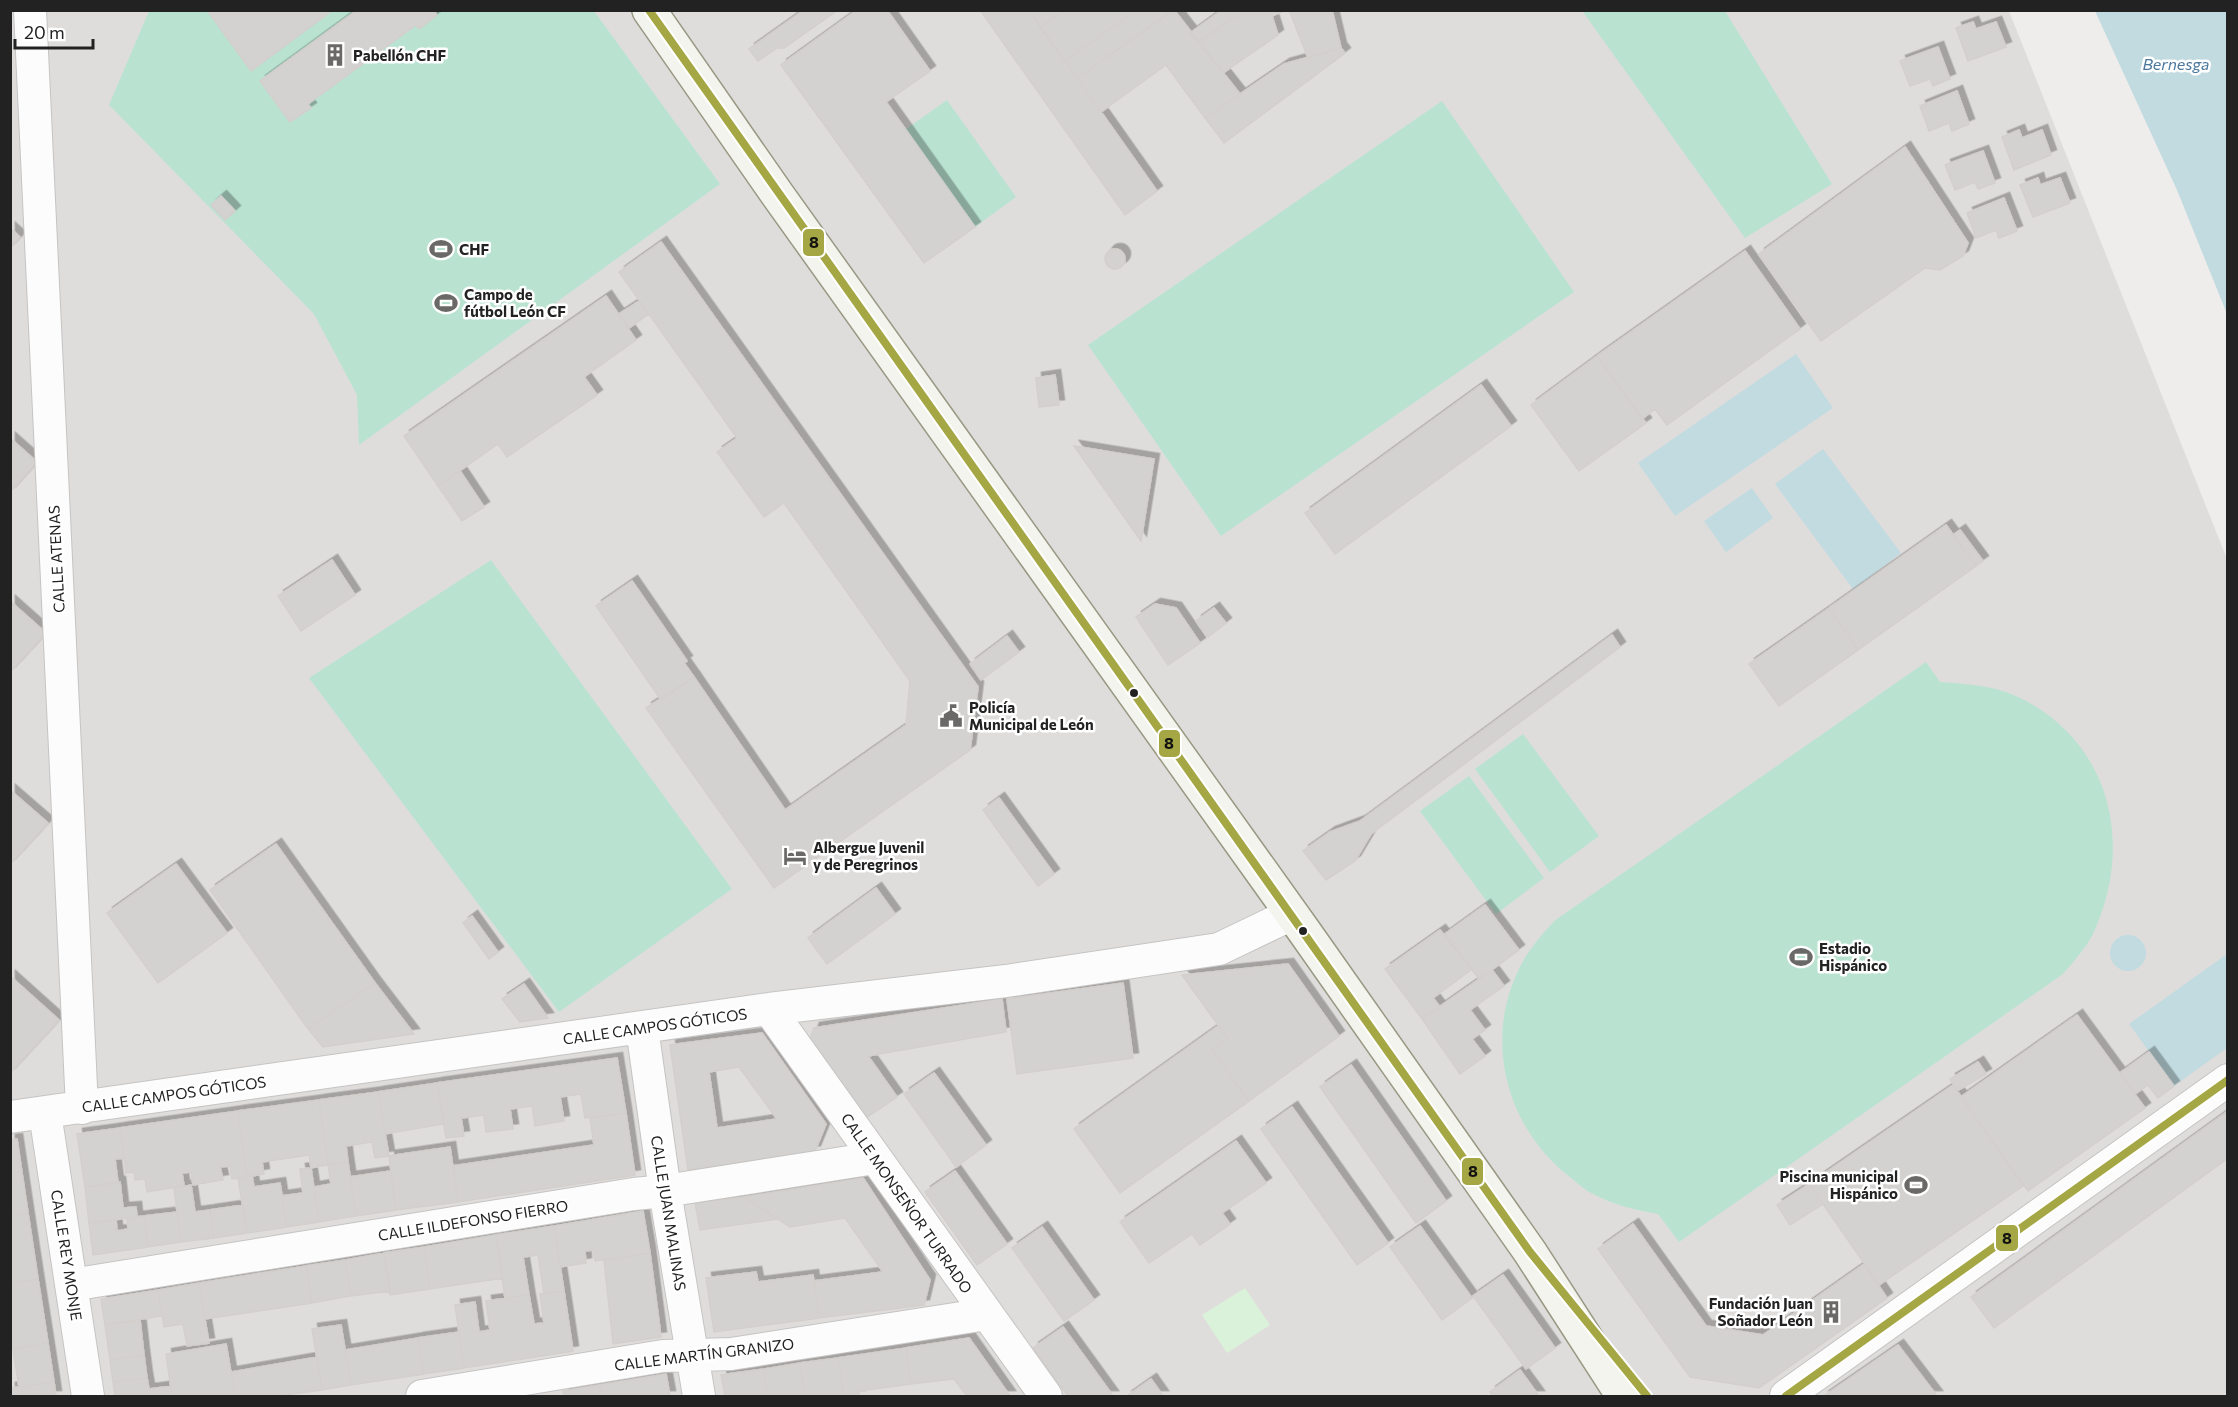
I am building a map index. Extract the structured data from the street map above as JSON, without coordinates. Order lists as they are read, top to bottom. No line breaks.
{"streets":{"street":["CALLE ATENAS","CALLE CAMPOS GÓTICOS","CALLE MONSEÑOR TURRADO","CALLE JUAN MALINAS","CALLE ILDEFONSO FIERRO","CALLE REY MONJE","CALLE MARTÍN GRANIZO"]},"crossings":[["CALLE ATENAS","CALLE CAMPOS GÓTICOS"],["CALLE CAMPOS GÓTICOS","CALLE MONSEÑOR TURRADO"],["CALLE CAMPOS GÓTICOS","CALLE JUAN MALINAS"],["CALLE CAMPOS GÓTICOS","CALLE REY MONJE"],["CALLE MONSEÑOR TURRADO","CALLE ILDEFONSO FIERRO"],["CALLE MONSEÑOR TURRADO","CALLE MARTÍN GRANIZO"],["CALLE JUAN MALINAS","CALLE ILDEFONSO FIERRO"],["CALLE JUAN MALINAS","CALLE MARTÍN GRANIZO"],["CALLE ILDEFONSO FIERRO","CALLE REY MONJE"]],"water":["Bernesga"],"places":{"building":["Pabellón CHF","Fundación Juan Soñador León"],"sports":["CHF","Campo de fútbol León CF","Estadio Hispánico","Piscina municipal Hispánico"],"public building":["Policía Municipal de León"],"hotel":["Albergue Juvenil y de Peregrinos"]},"lines":["transit line 8"],"scale_bar":"20 m"}
